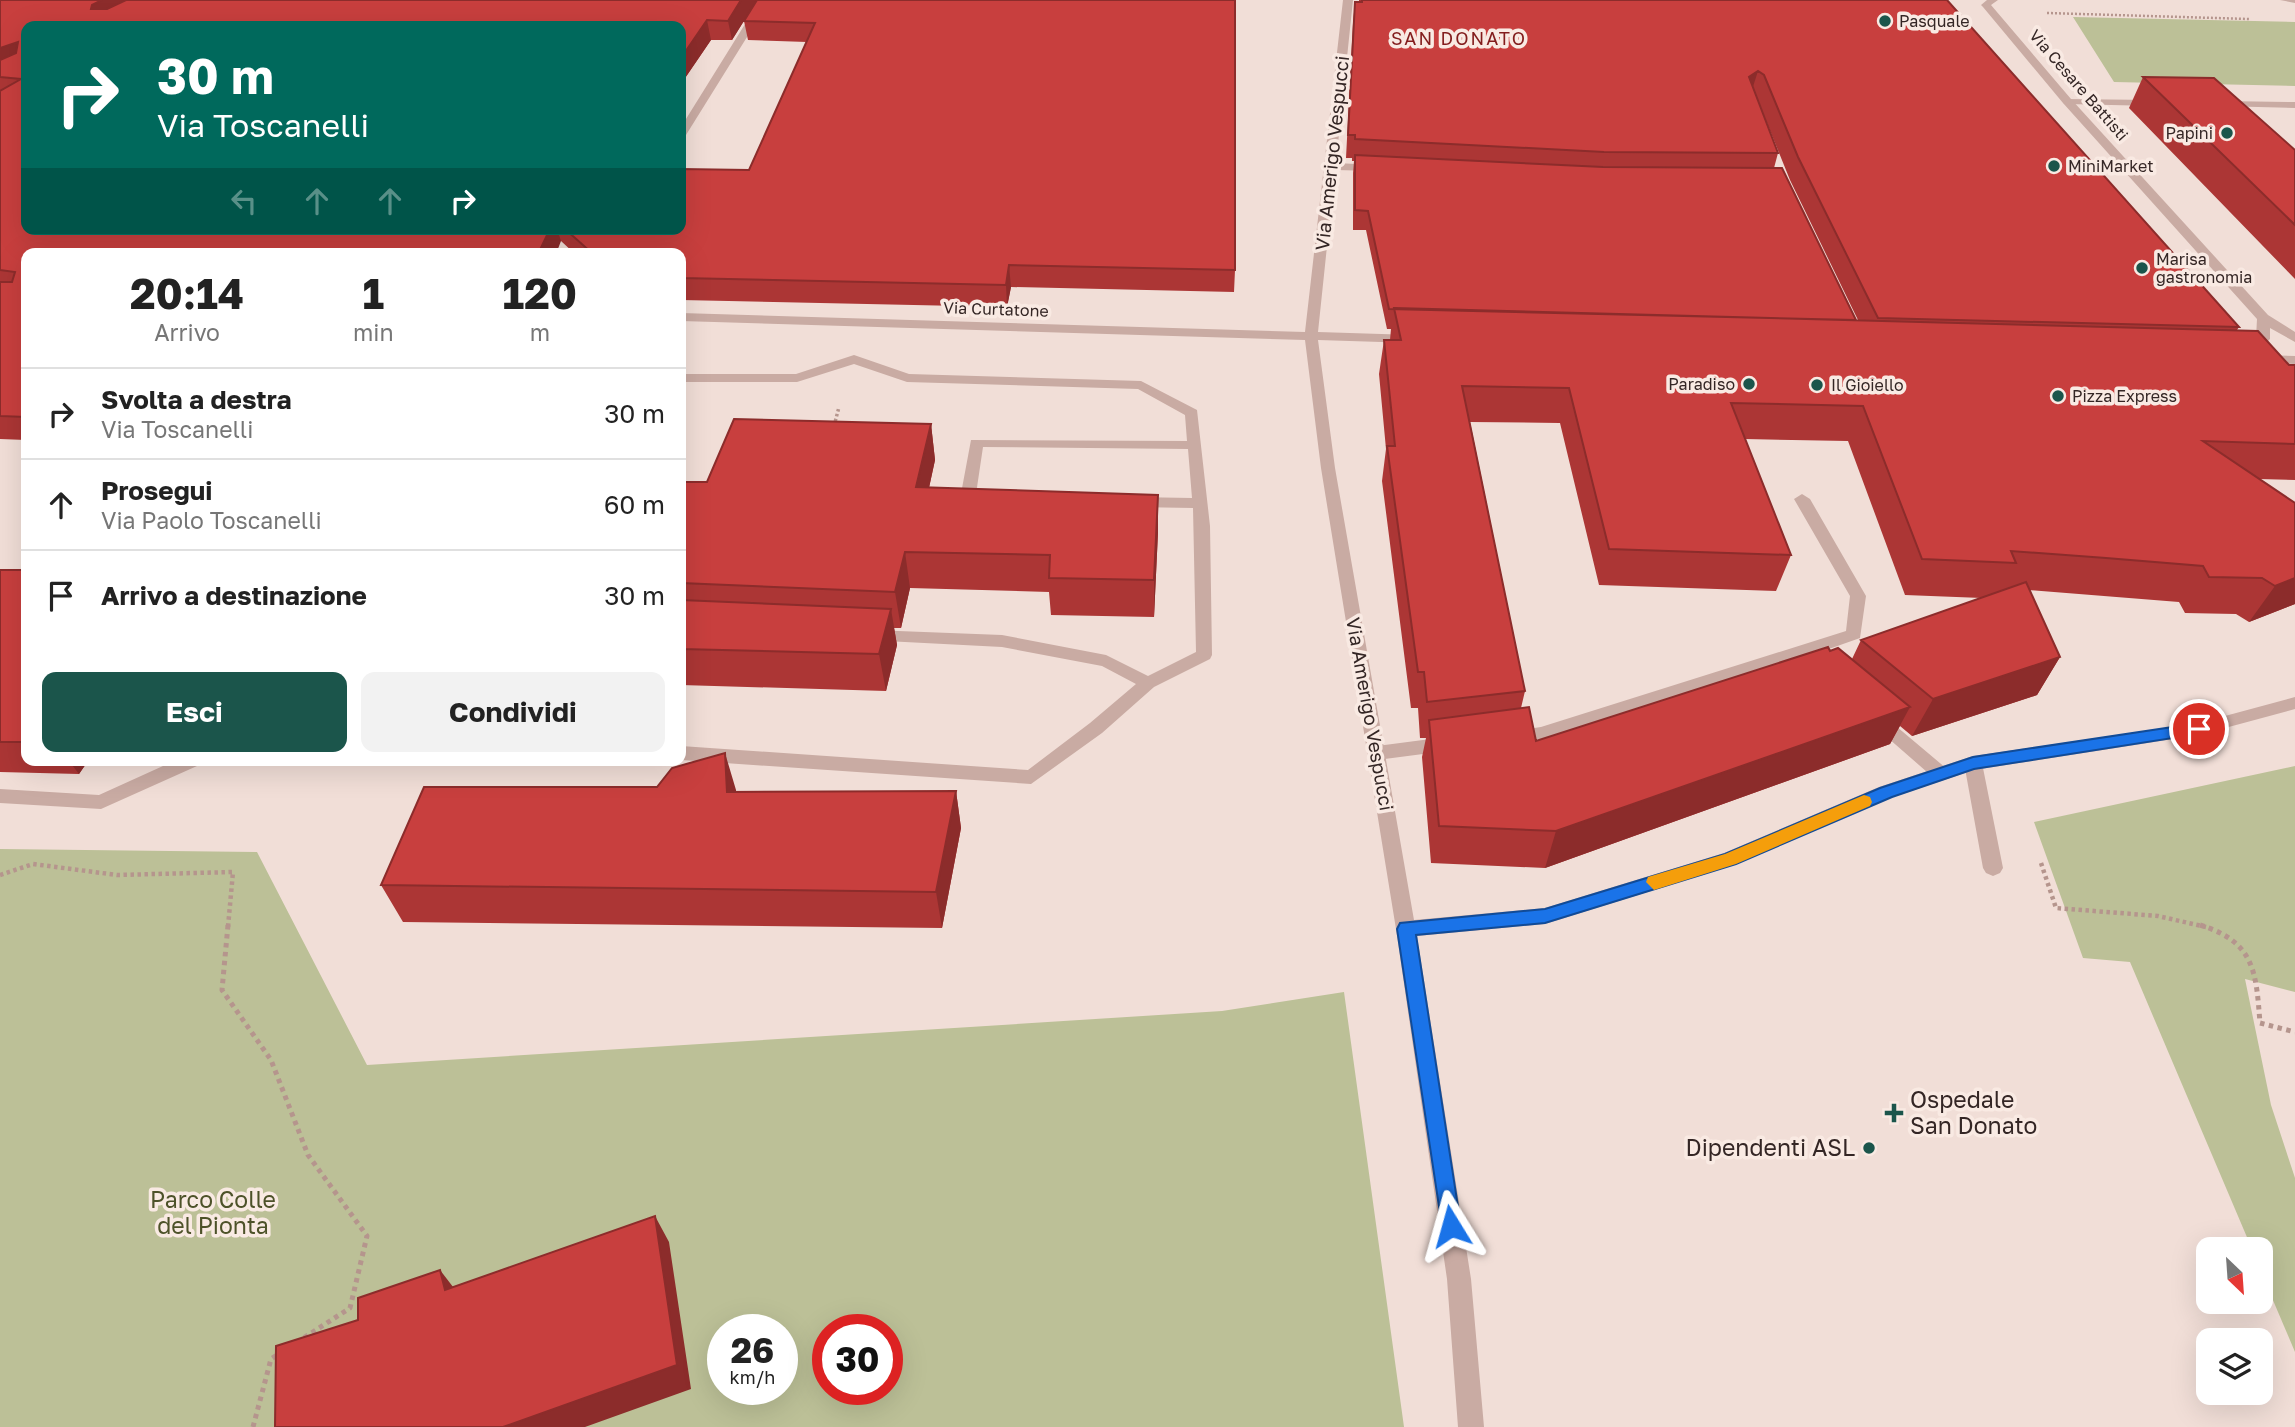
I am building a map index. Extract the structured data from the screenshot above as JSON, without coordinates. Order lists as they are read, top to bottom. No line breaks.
{"streets":{"street":["Via Cesare Battisti","Via Amerigo Vespucci","Via Curtatone"]},"crossings":[["Via Amerigo Vespucci","Via Curtatone"]],"districts":["SAN DONATO"],"parks":["Parco Colle del Pionta"],"places":{"other":["Pasquale","Papini","MiniMarket","Marisa gastronomia","Paradiso","Il Gioiello","Pizza Express","Dipendenti ASL"],"health":["Ospedale San Donato"]},"north":"bottom right","page":{"turn":["30 m","Via Toscanelli"],"eta":["20:14","Arrivo","1","min","120","m"],"list":[{"name":"Svolta a destra","note":"Via Toscanelli","value":"30 m"},{"name":"Prosegui","note":"Via Paolo Toscanelli","value":"60 m"},{"name":"Arrivo a destinazione","value":"30 m"}],"buttons":["Esci","Condividi"],"speed":"26 km/h","limit":"30"}}
